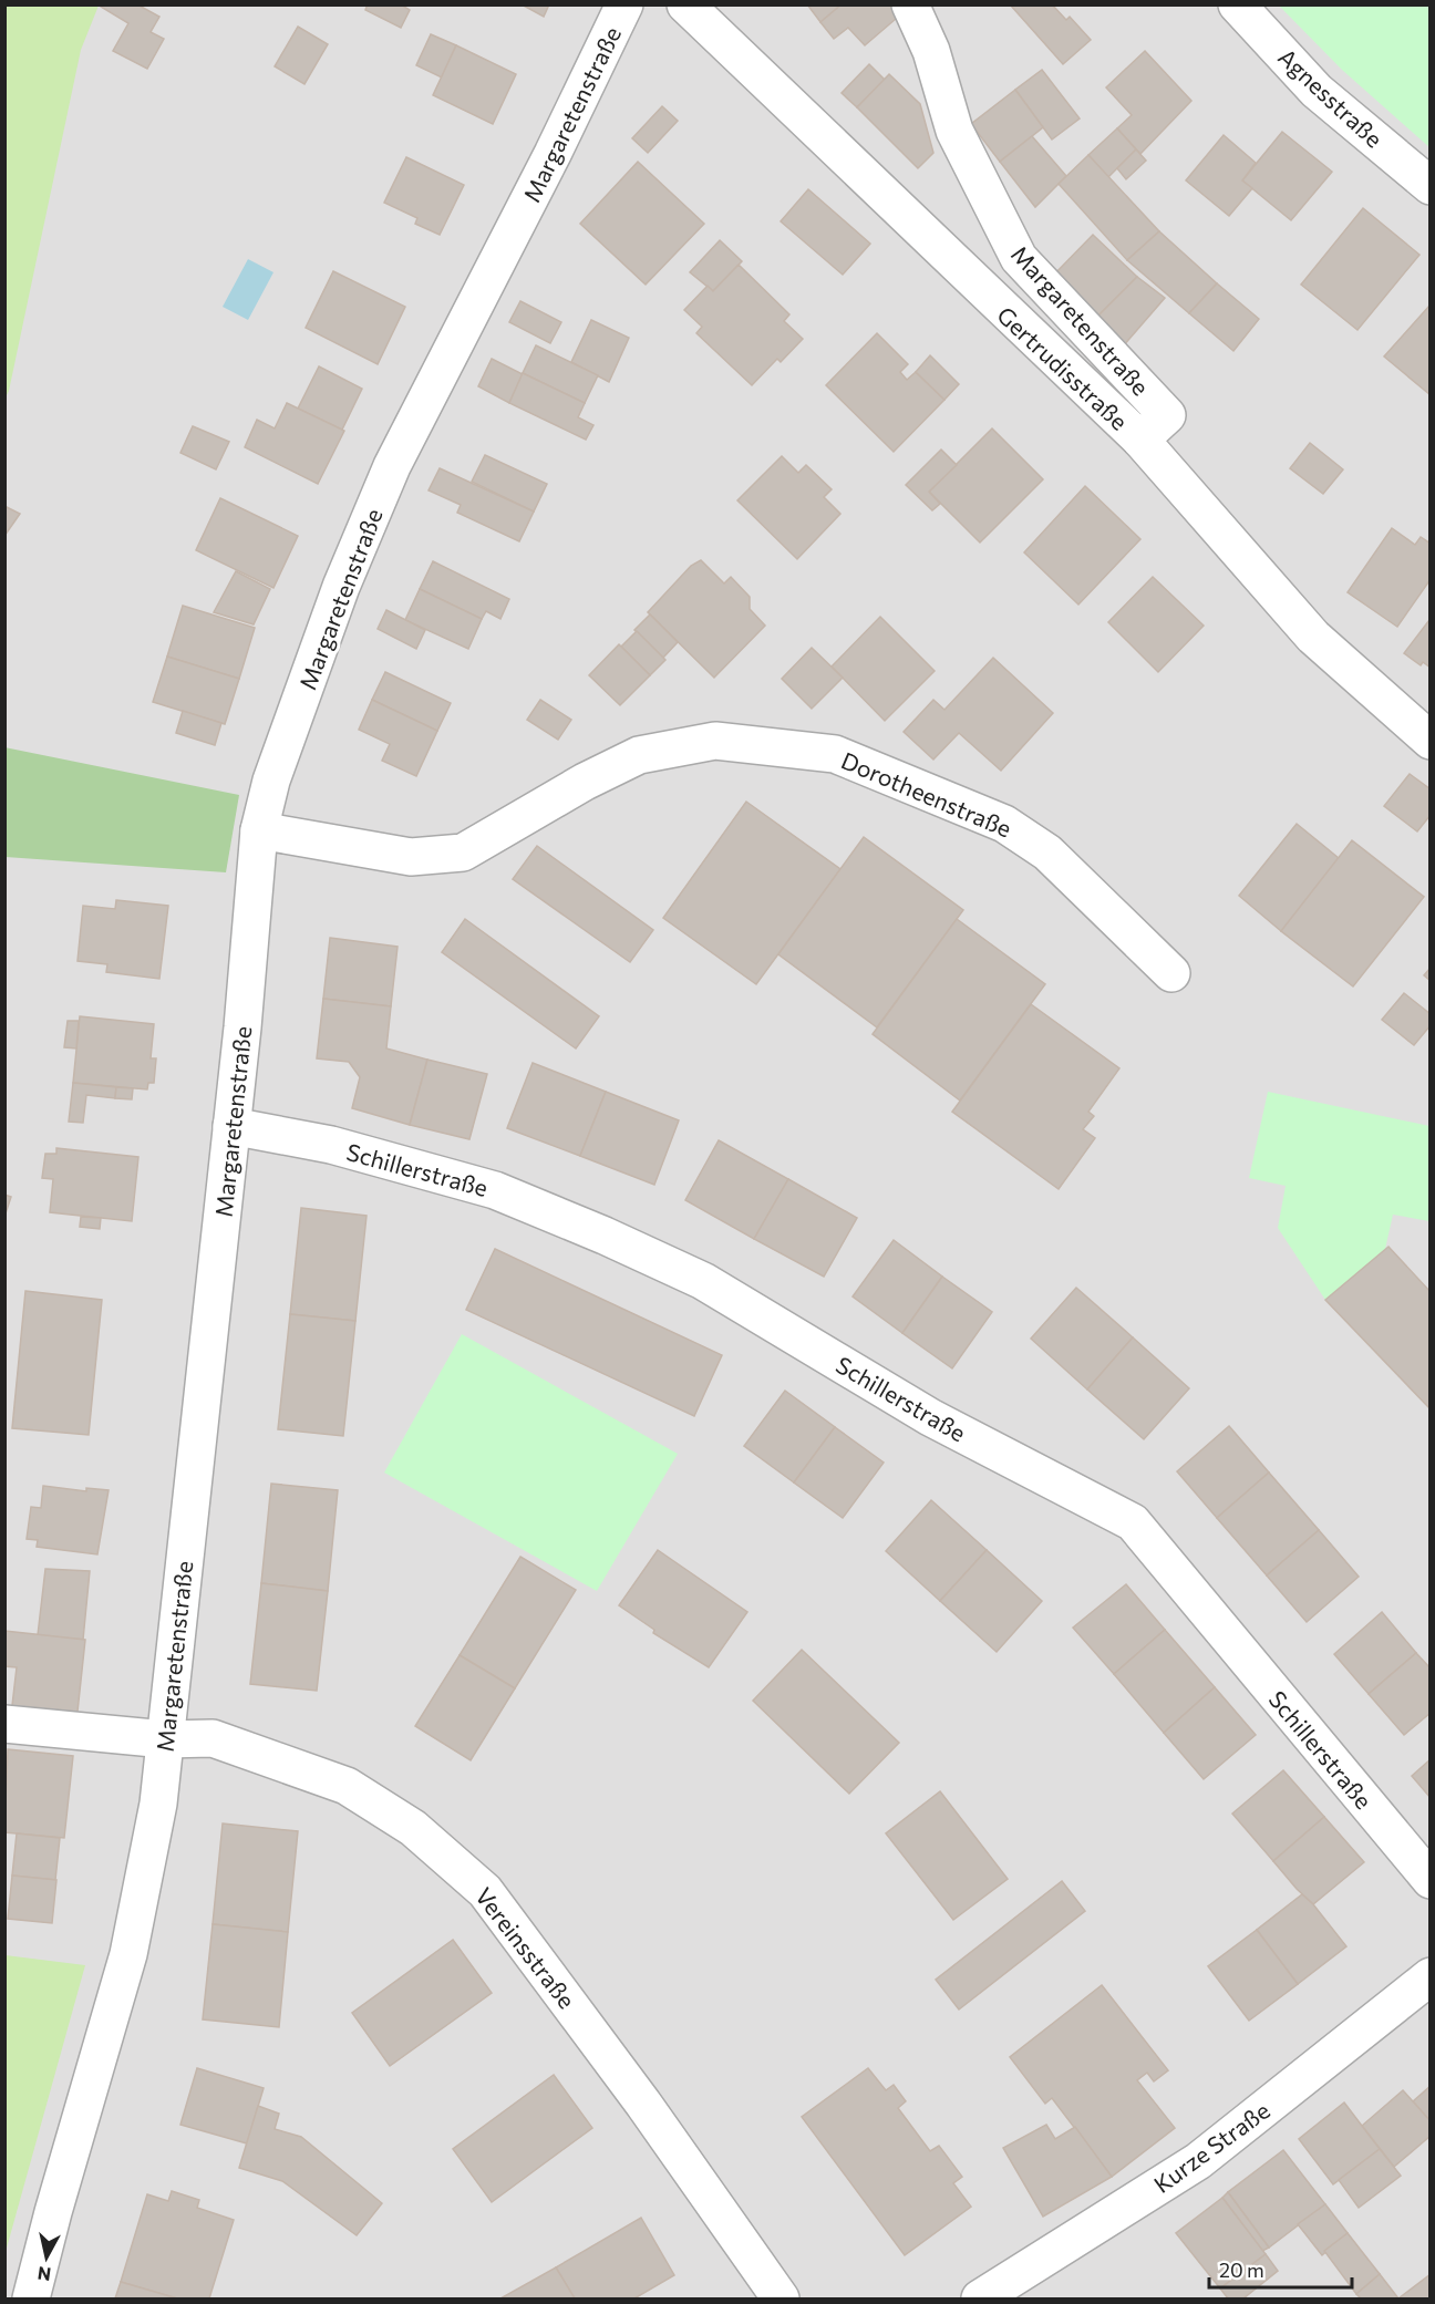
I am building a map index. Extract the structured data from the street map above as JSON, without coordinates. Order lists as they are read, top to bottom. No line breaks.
{"streets":{"street":["Agnesstraße","Margaretenstraße","Gertrudisstraße","Dorotheenstraße","Schillerstraße","Vereinsstraße","Kurze Straße"]},"crossings":[["Margaretenstraße","Gertrudisstraße"],["Margaretenstraße","Dorotheenstraße"],["Margaretenstraße","Schillerstraße"],["Margaretenstraße","Vereinsstraße"]],"scale_bar":"20 m","north":"bottom"}
